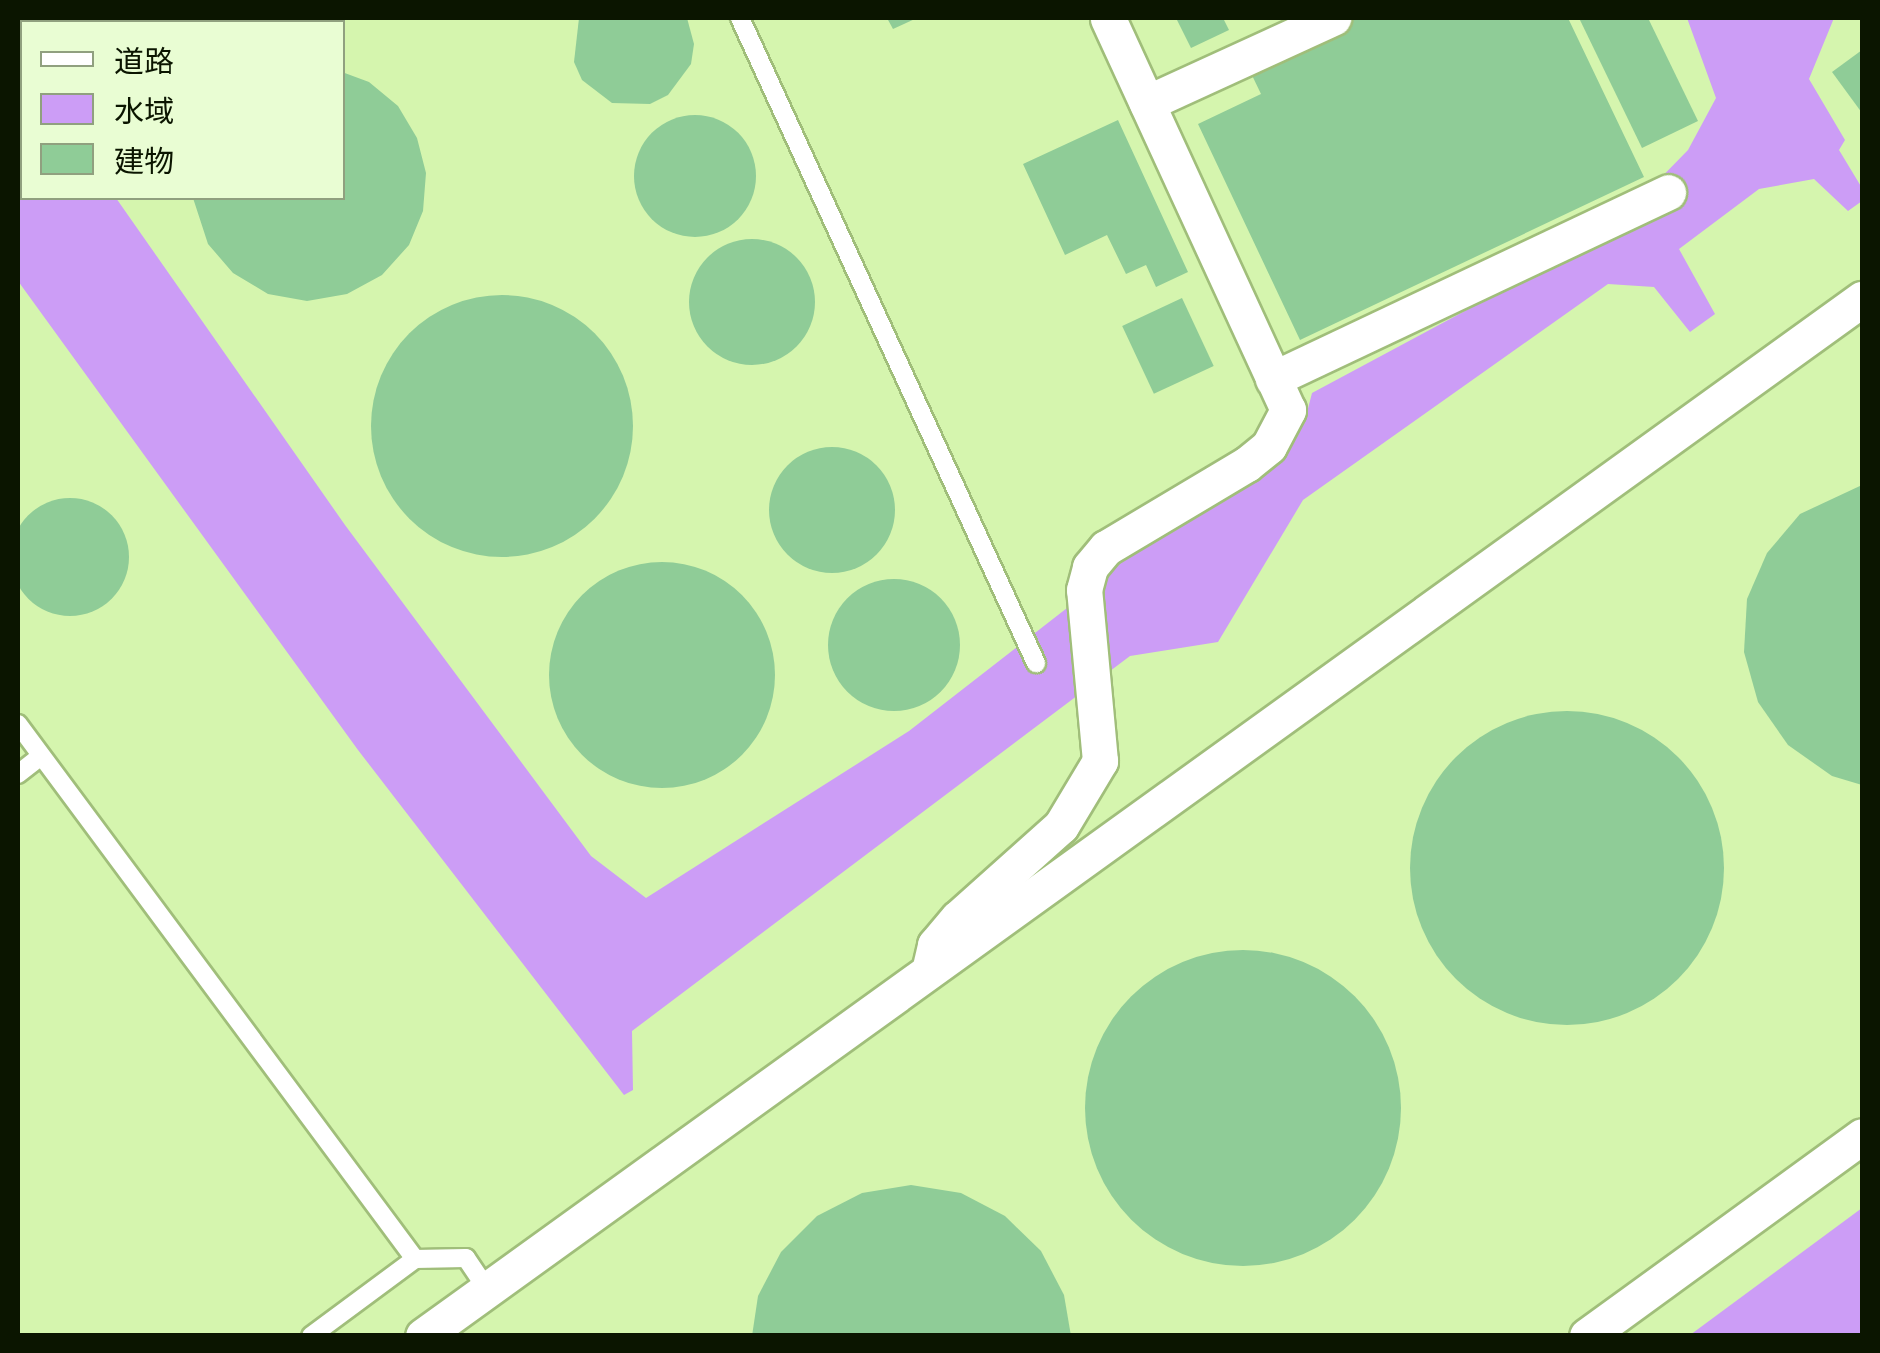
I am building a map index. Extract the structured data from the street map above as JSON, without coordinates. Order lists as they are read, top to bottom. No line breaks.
{"legend":["道路","水域","建物"]}
